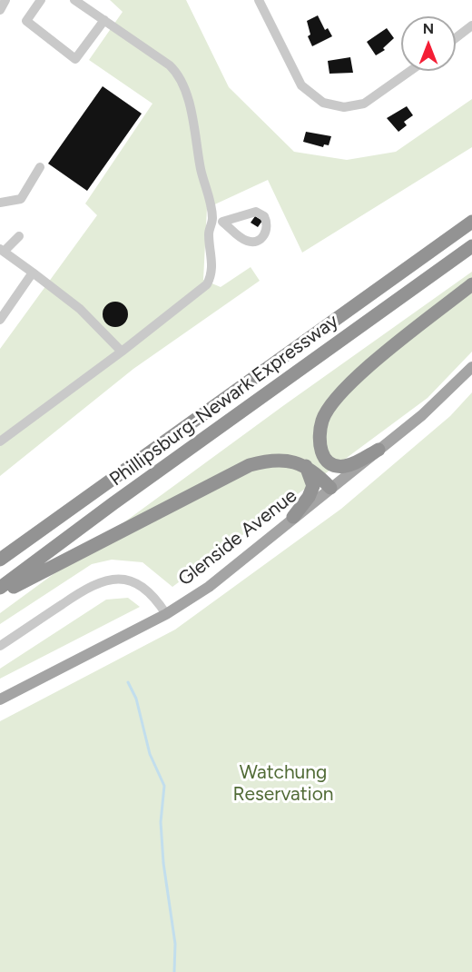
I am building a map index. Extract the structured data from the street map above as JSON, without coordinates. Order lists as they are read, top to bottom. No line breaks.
{"streets":{"highway":["Phillipsburg-Newark Expressway"],"main road":["Glenside Avenue"]},"parks":["Watchung Reservation"],"north":"top"}
